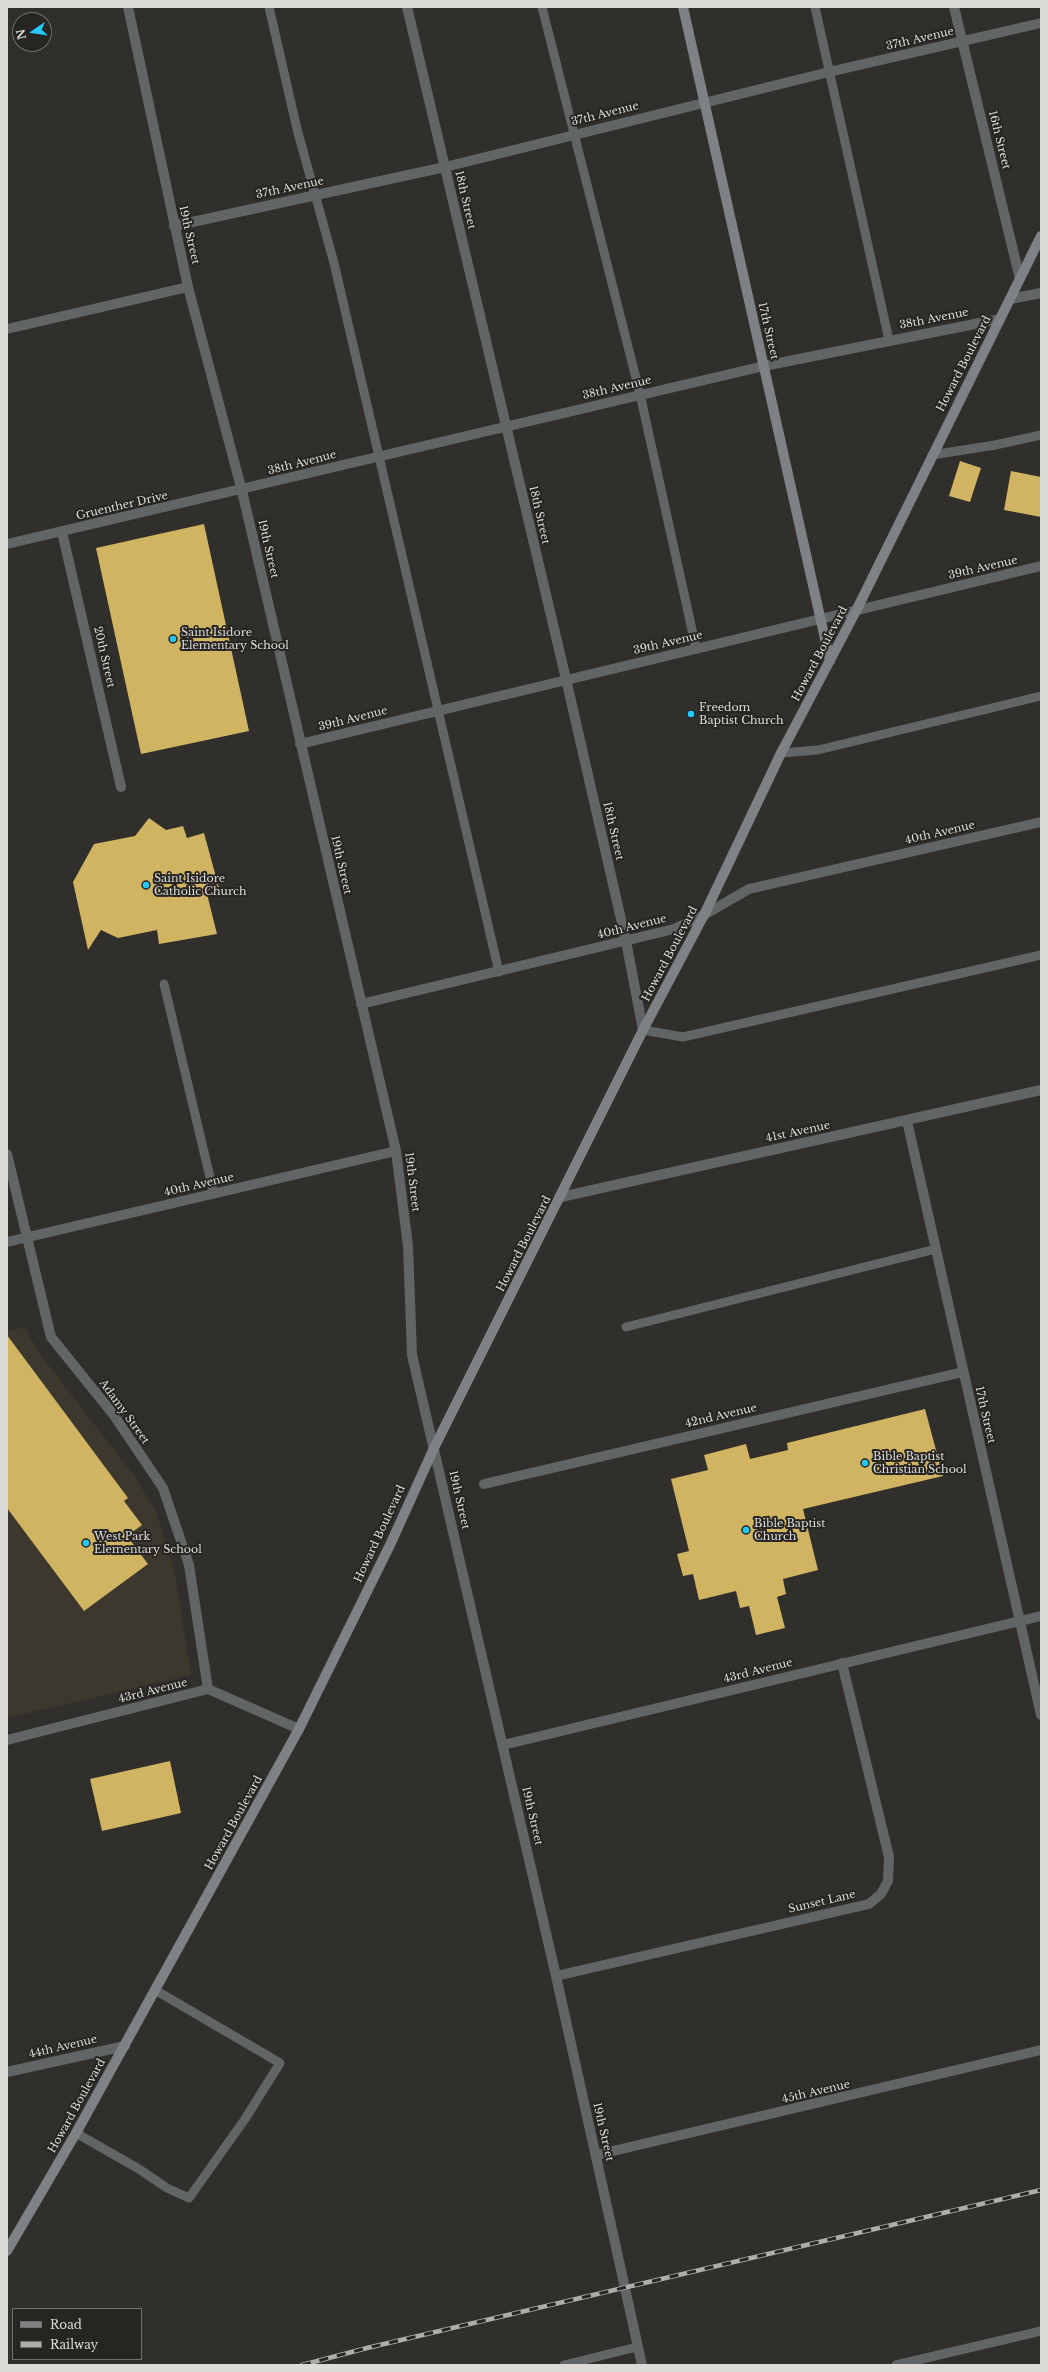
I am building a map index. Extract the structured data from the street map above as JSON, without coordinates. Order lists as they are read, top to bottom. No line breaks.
{"streets":{"main road":["17th Street","Howard Boulevard"],"street":["37th Avenue","16th Street","18th Street","19th Street","38th Avenue","Gruenther Drive","39th Avenue","20th Street","40th Avenue","41st Avenue","Adamy Street","42nd Avenue","43rd Avenue","Sunset Lane","44th Avenue","45th Avenue"]},"crossings":[["37th Avenue","16th Street"],["37th Avenue","18th Street"],["37th Avenue","19th Street"],["37th Avenue","17th Street"],["16th Street","Howard Boulevard"],["18th Street","38th Avenue"],["18th Street","Howard Boulevard"],["18th Street","39th Avenue"],["18th Street","40th Avenue"],["19th Street","38th Avenue"],["19th Street","Howard Boulevard"],["19th Street","Gruenther Drive"],["19th Street","39th Avenue"],["19th Street","40th Avenue"],["19th Street","43rd Avenue"],["19th Street","Sunset Lane"],["19th Street","45th Avenue"],["38th Avenue","17th Street"],["38th Avenue","Howard Boulevard"],["38th Avenue","Gruenther Drive"],["17th Street","Howard Boulevard"],["17th Street","39th Avenue"],["17th Street","41st Avenue"],["17th Street","42nd Avenue"],["17th Street","43rd Avenue"],["Howard Boulevard","39th Avenue"],["Howard Boulevard","40th Avenue"],["Howard Boulevard","41st Avenue"],["Howard Boulevard","44th Avenue"],["Gruenther Drive","20th Street"],["40th Avenue","Adamy Street"],["Adamy Street","43rd Avenue"],["43rd Avenue","Sunset Lane"]],"places":["Saint Isidore Elementary School","Freedom Baptist Church","Saint Isidore Catholic Church","Bible Baptist Christian School","Bible Baptist Church","West Park Elementary School"],"legend":["Road","Railway"],"north":"left"}
